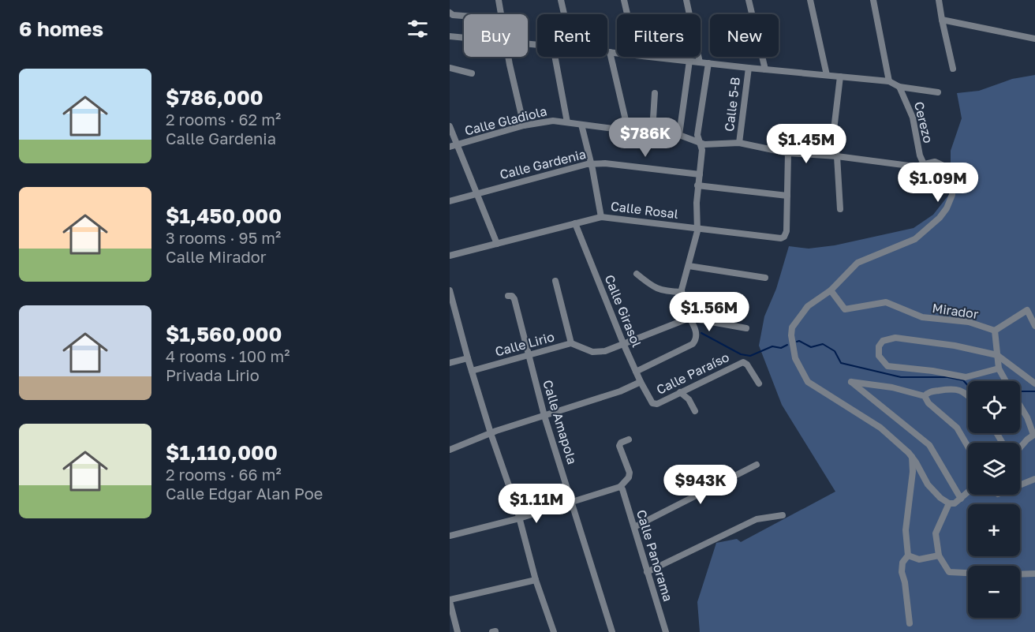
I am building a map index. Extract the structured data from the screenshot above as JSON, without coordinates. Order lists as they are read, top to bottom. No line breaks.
{"streets":{"street":["Calle 5-B","Calle Gladiola","Cerezo","Calle Gardenia","Calle Rosal","Calle Girasol","Mirador","Calle Lirio","Calle Paraíso","Calle Amapola","Calle Panorama"]},"crossings":[["Calle 5-B","Calle Gladiola"],["Calle Gladiola","Cerezo"],["Calle Gladiola","Mirador"],["Calle Rosal","Calle Girasol"],["Calle Girasol","Calle Lirio"],["Calle Girasol","Calle Paraíso"],["Calle Lirio","Calle Amapola"]],"page":{"heading":"6 homes","chip":["Buy","Rent","Filters","New"],"list":[{"name":"$786,000","note":"2 rooms · 62 m² · Calle Gardenia"},{"name":"$1,450,000","note":"3 rooms · 95 m² · Calle Mirador"},{"name":"$1,560,000","note":"4 rooms · 100 m² · Privada Lirio"},{"name":"$1,110,000","note":"2 rooms · 66 m² · Calle Edgar Alan Poe"}],"price":["$786K","$1.45M","$1.09M","$1.56M","$943K","$1.11M"],"map_buttons":["+","−"]}}
